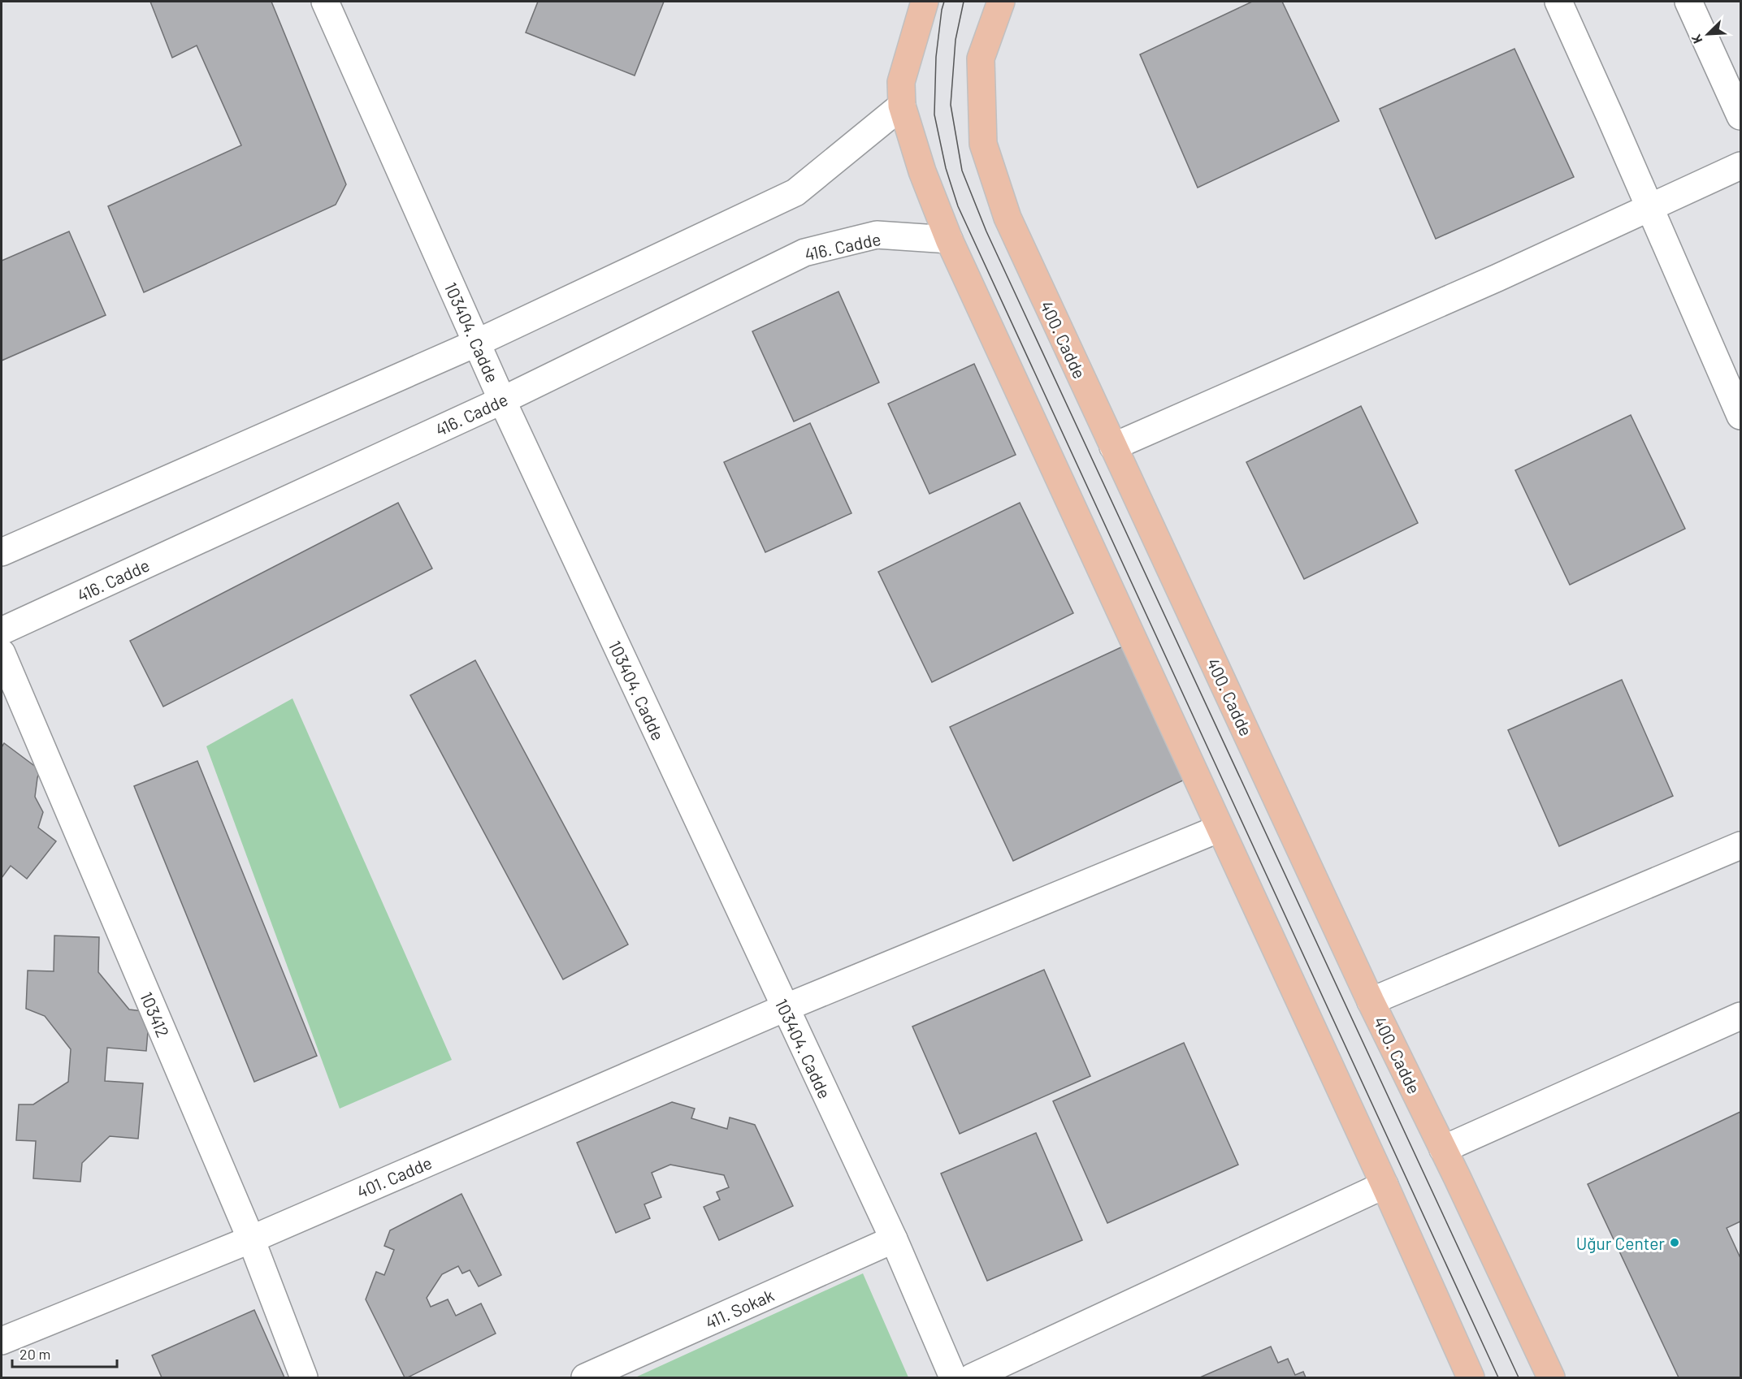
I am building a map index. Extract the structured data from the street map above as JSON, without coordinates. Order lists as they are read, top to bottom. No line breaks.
{"streets":{"main road":["400. Cadde"],"street":["416. Cadde","103404. Cadde","103412","401. Cadde","411. Sokak"]},"crossings":[["416. Cadde","103404. Cadde"],["103404. Cadde","401. Cadde"],["103404. Cadde","411. Sokak"],["103412","401. Cadde"]],"places":["Uğur Center"],"scale_bar":"20 m","north":"bottom left"}
